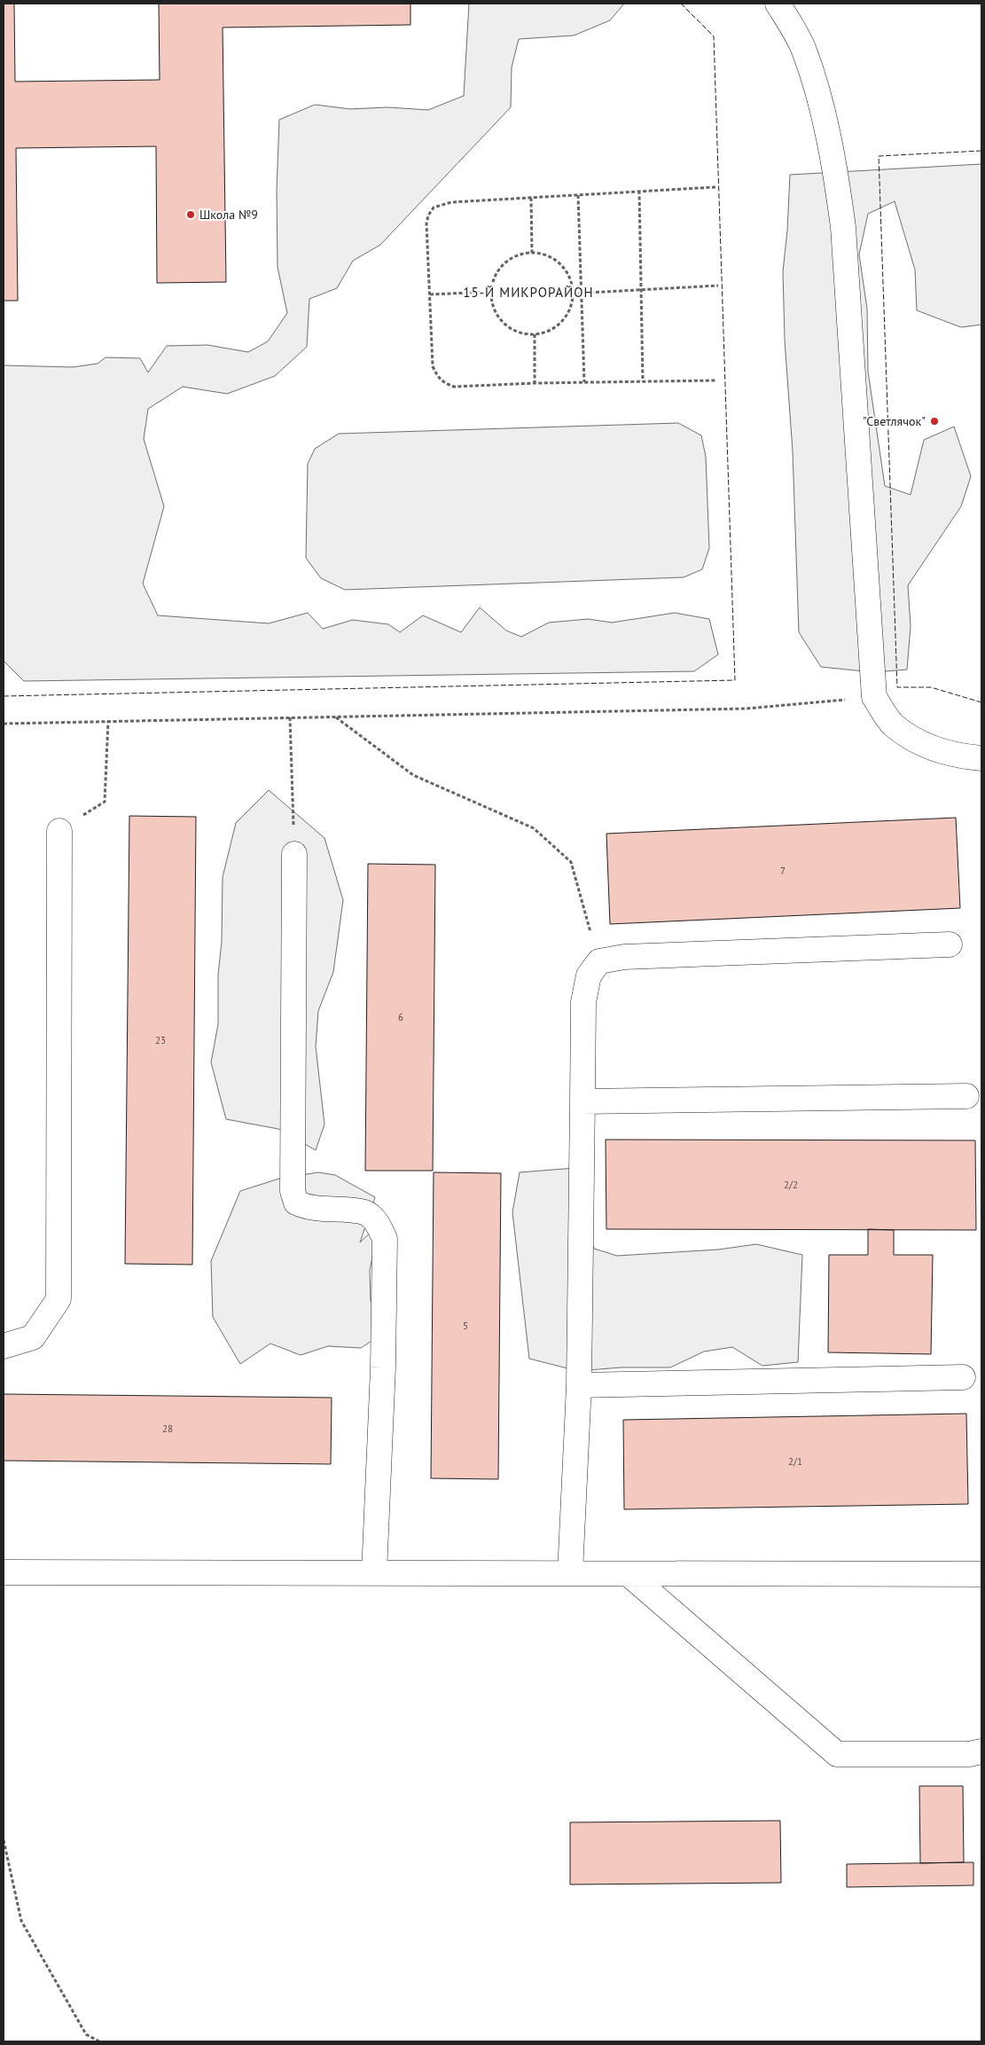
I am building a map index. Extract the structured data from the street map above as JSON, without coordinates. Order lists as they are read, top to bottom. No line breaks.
{"districts":["15-Й МИКРОРАЙОН"],"places":["Школа №9","\"Светлячок\""],"house_numbers":["7","6","23","2/2","5","28","2/1"]}
